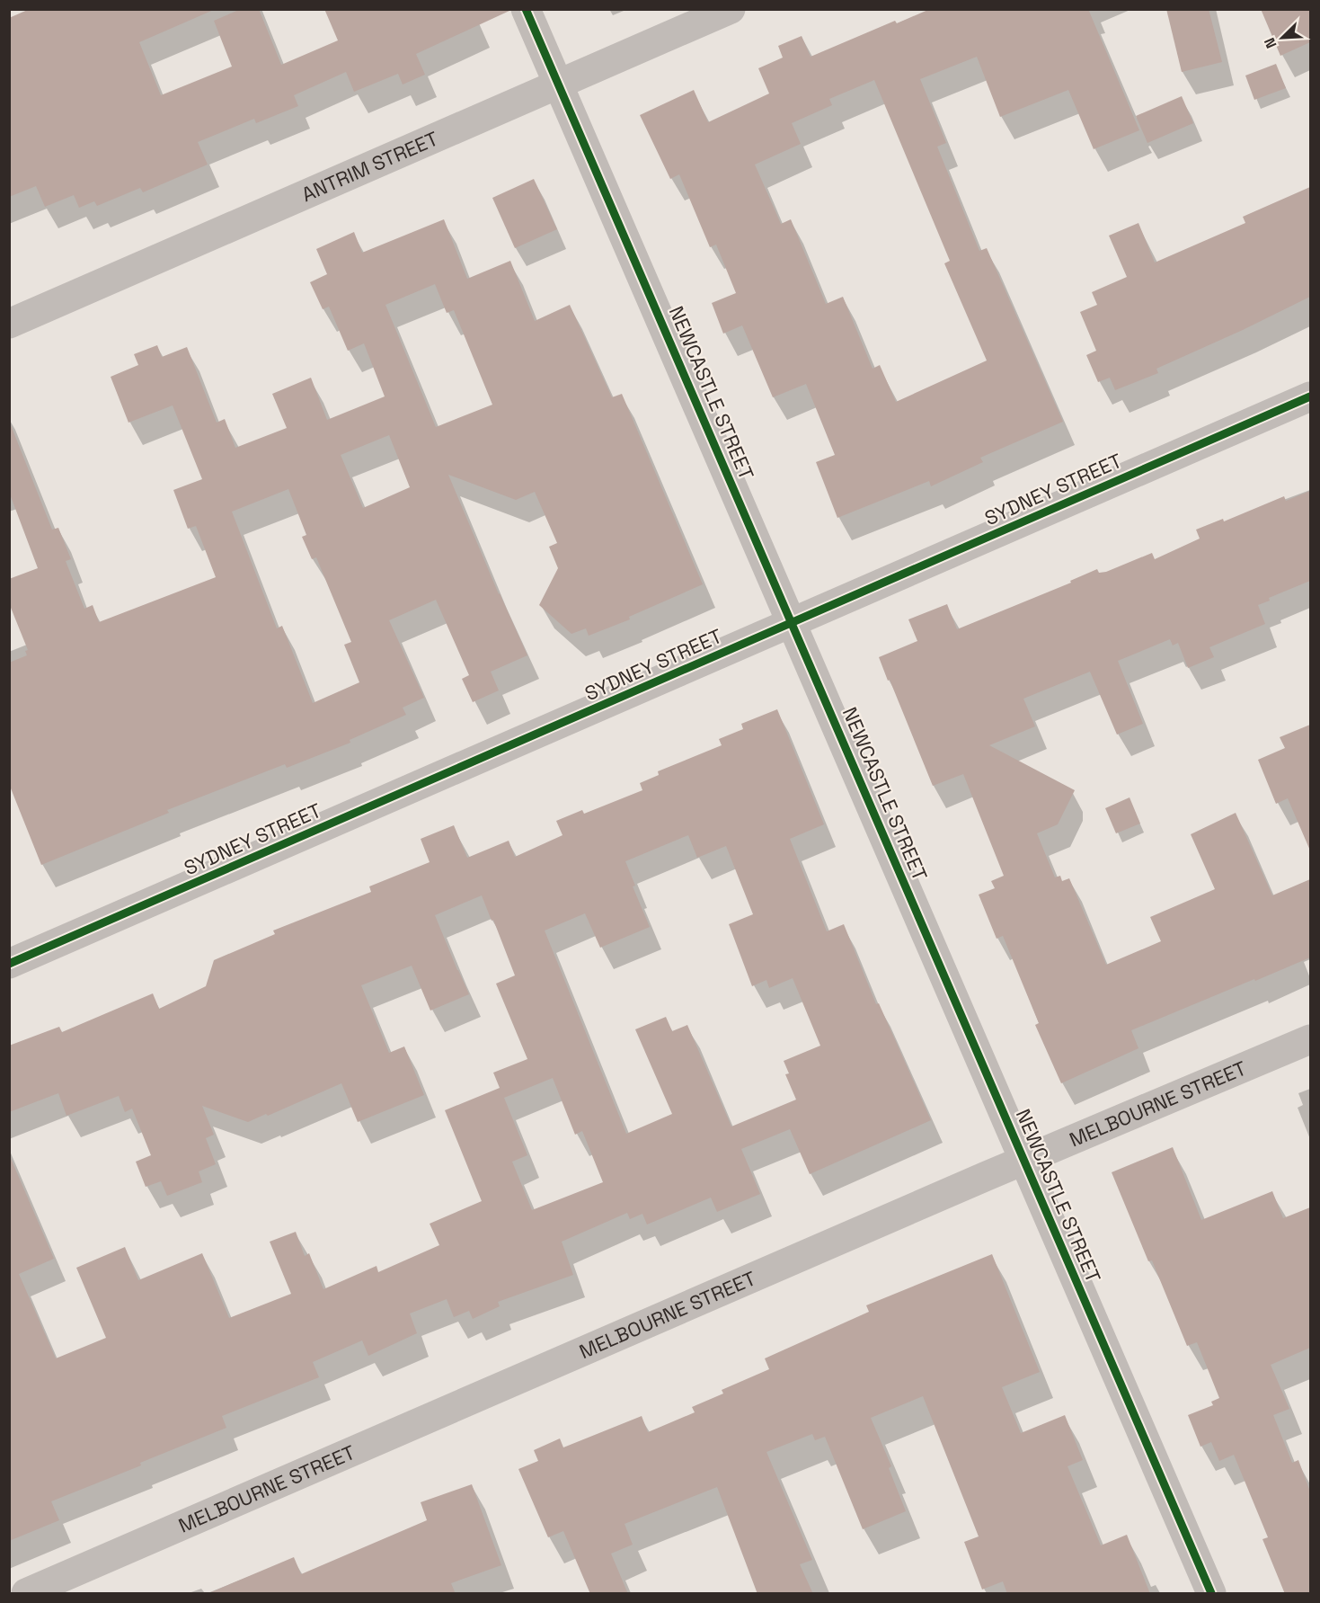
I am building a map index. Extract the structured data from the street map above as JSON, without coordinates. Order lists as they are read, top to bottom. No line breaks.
{"streets":{"street":["ANTRIM STREET","NEWCASTLE STREET","SYDNEY STREET","MELBOURNE STREET"]},"crossings":[["ANTRIM STREET","NEWCASTLE STREET"],["NEWCASTLE STREET","SYDNEY STREET"],["NEWCASTLE STREET","MELBOURNE STREET"]],"north":"bottom left"}
